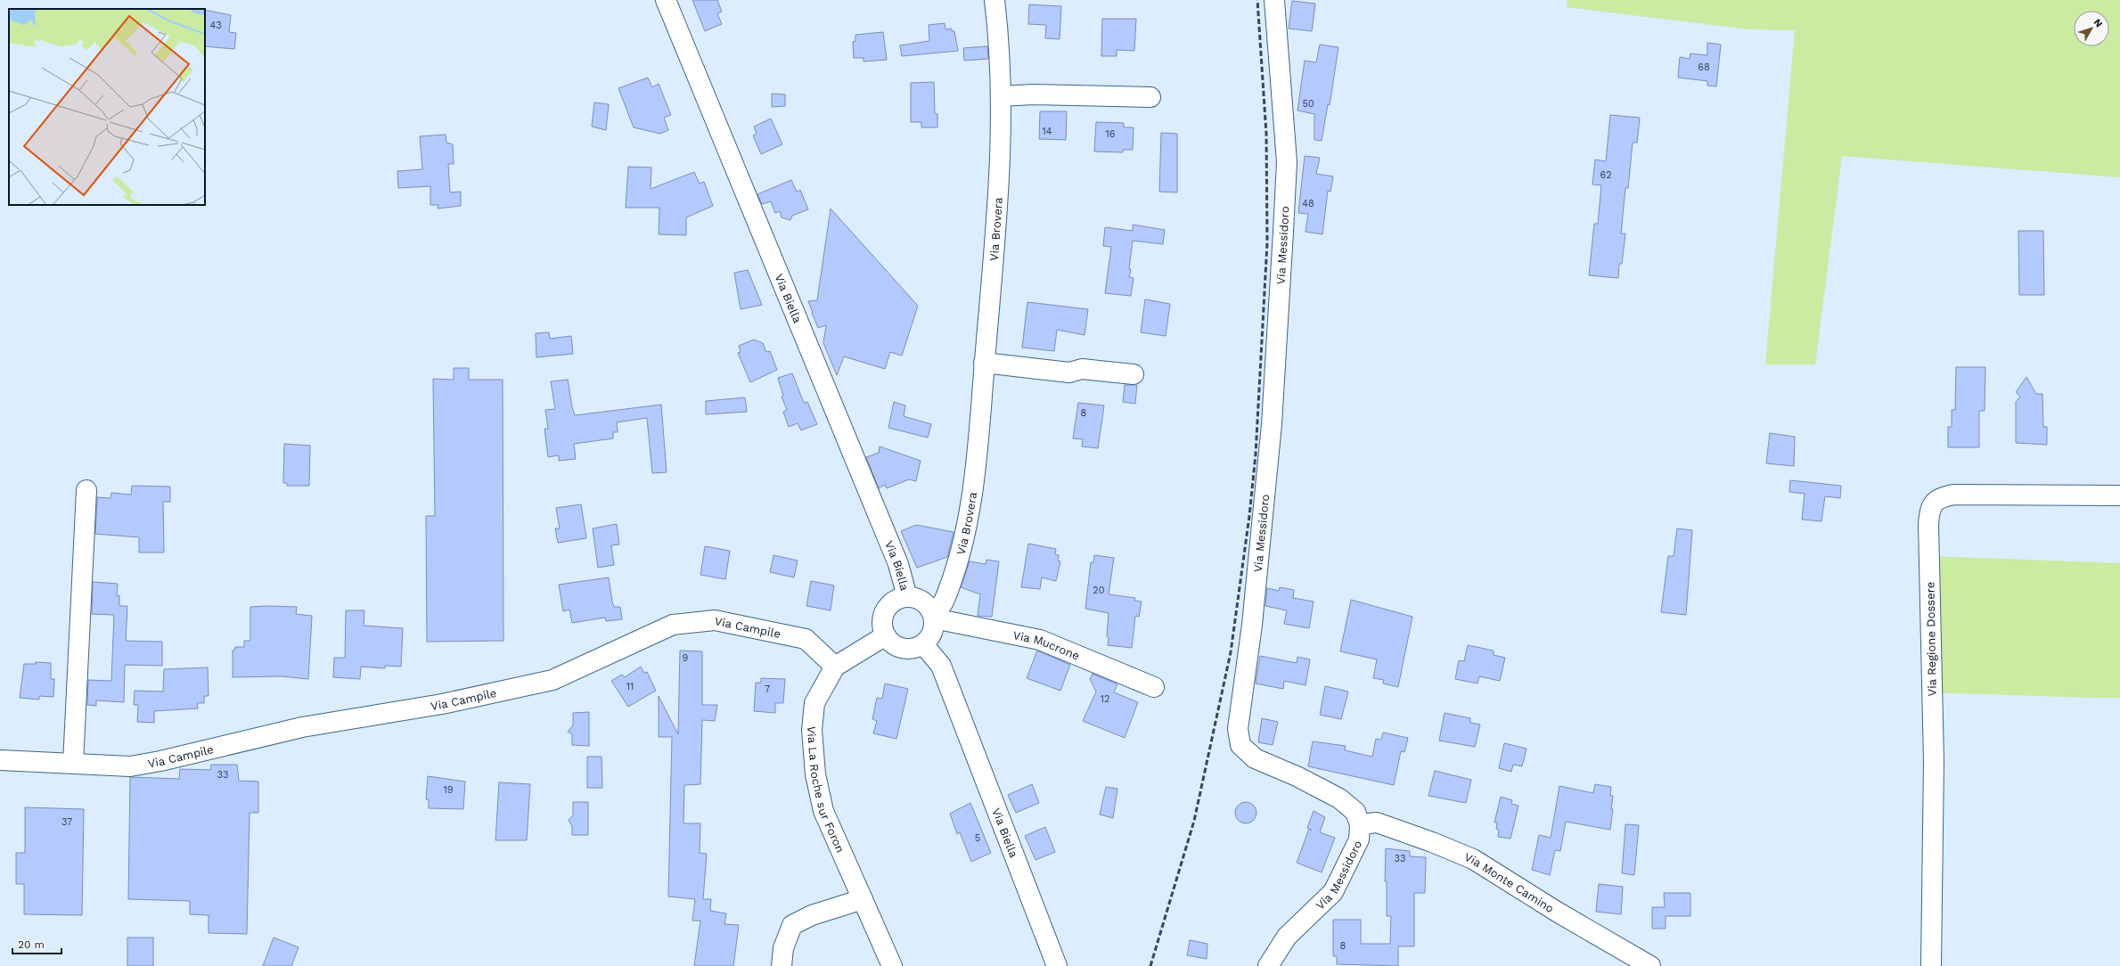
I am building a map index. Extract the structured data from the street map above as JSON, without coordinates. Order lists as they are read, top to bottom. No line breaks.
{"streets":{"street":["Via Brovera","Via Messidoro","Via Biella","Via Campile","Via Regione Dossere","Via Mucrone","Via La Roche sur Foron","Via Monte Camino"]},"crossings":[["Via Brovera","Via Biella"],["Via Brovera","Via Mucrone"],["Via Brovera","Via La Roche sur Foron"],["Via Messidoro","Via Monte Camino"],["Via Biella","Via Mucrone"],["Via Biella","Via La Roche sur Foron"],["Via Campile","Via La Roche sur Foron"],["Via Mucrone","Via La Roche sur Foron"]],"house_numbers":["43","68","50","14","16","62","48","8","20","9","11","7","12","33","19","37","5","33","8"],"scale_bar":"20 m","north":"top right"}
